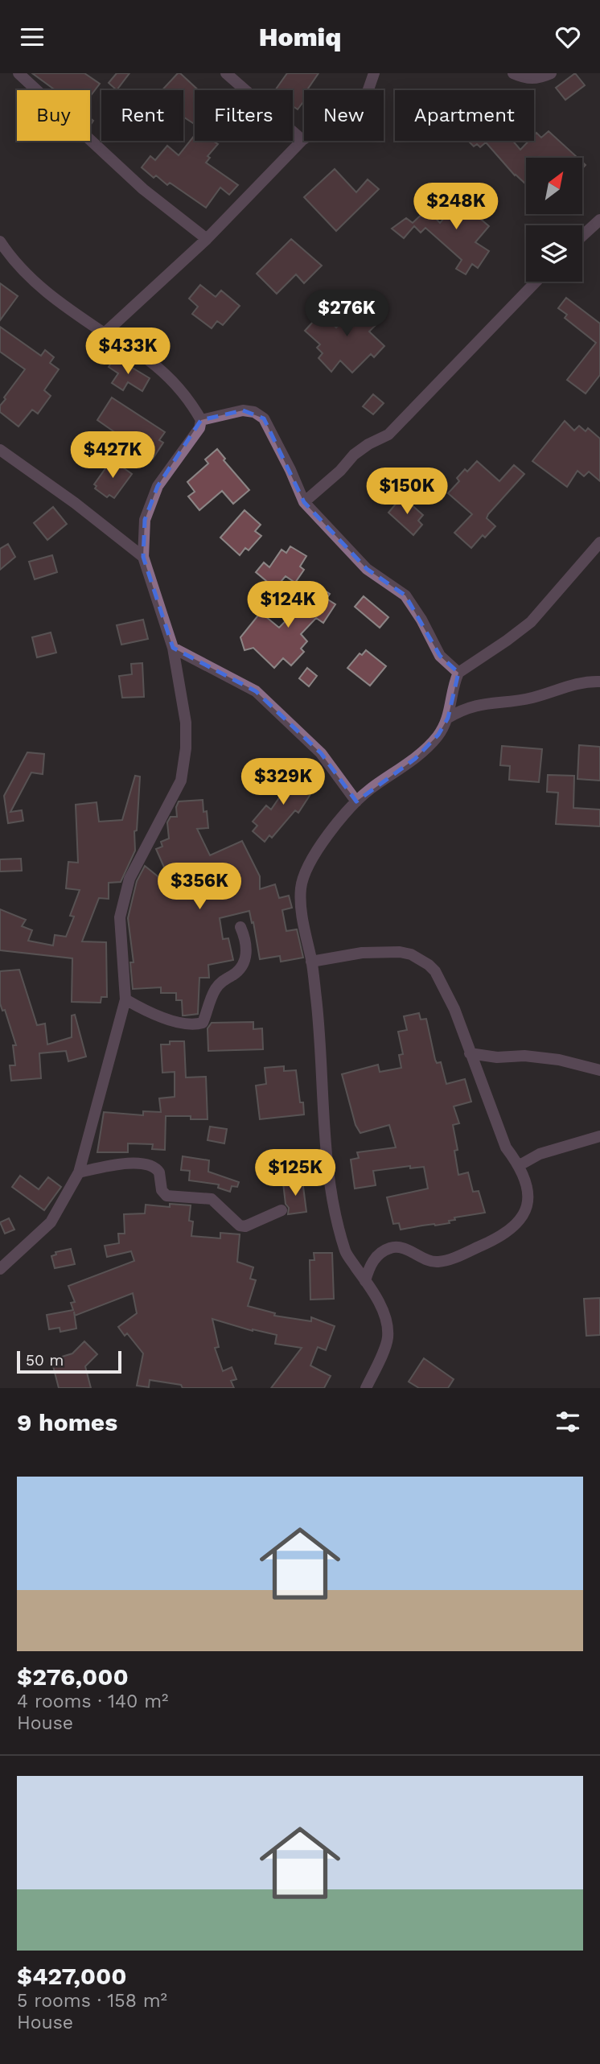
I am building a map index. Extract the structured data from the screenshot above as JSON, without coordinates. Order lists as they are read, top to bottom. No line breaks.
{"scale_bar":"50 m","north":"top right","page":{"header":"Homiq","chip":["Buy","Rent","Filters","New","Apartment"],"price":["$248K","$276K","$433K","$427K","$150K","$124K","$329K","$356K","$125K"],"scale":"50 m","heading":"9 homes","list":[{"name":"$276,000","note":"4 rooms · 140 m² · House"},{"name":"$427,000","note":"5 rooms · 158 m² · House"}]}}
